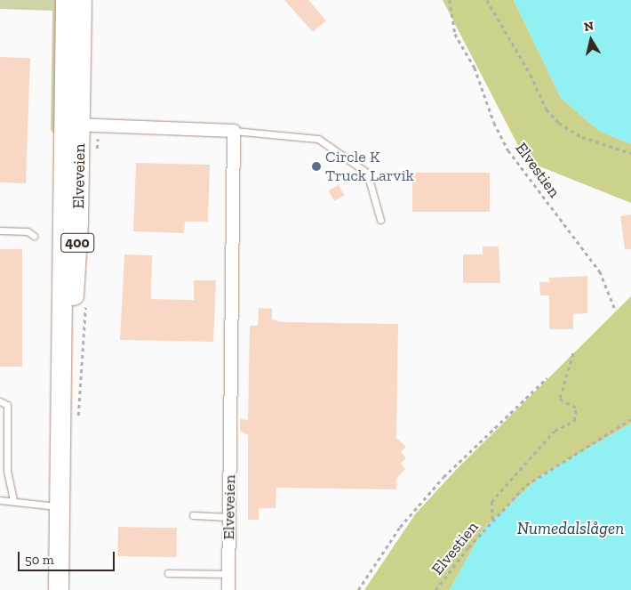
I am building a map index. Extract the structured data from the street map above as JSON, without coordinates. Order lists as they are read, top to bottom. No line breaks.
{"streets":{"highway":["Elveveien","400"],"path":["Elvestien"]},"water":["Numedalslågen"],"places":["Circle K Truck Larvik"],"scale_bar":"50 m","north":"top"}
